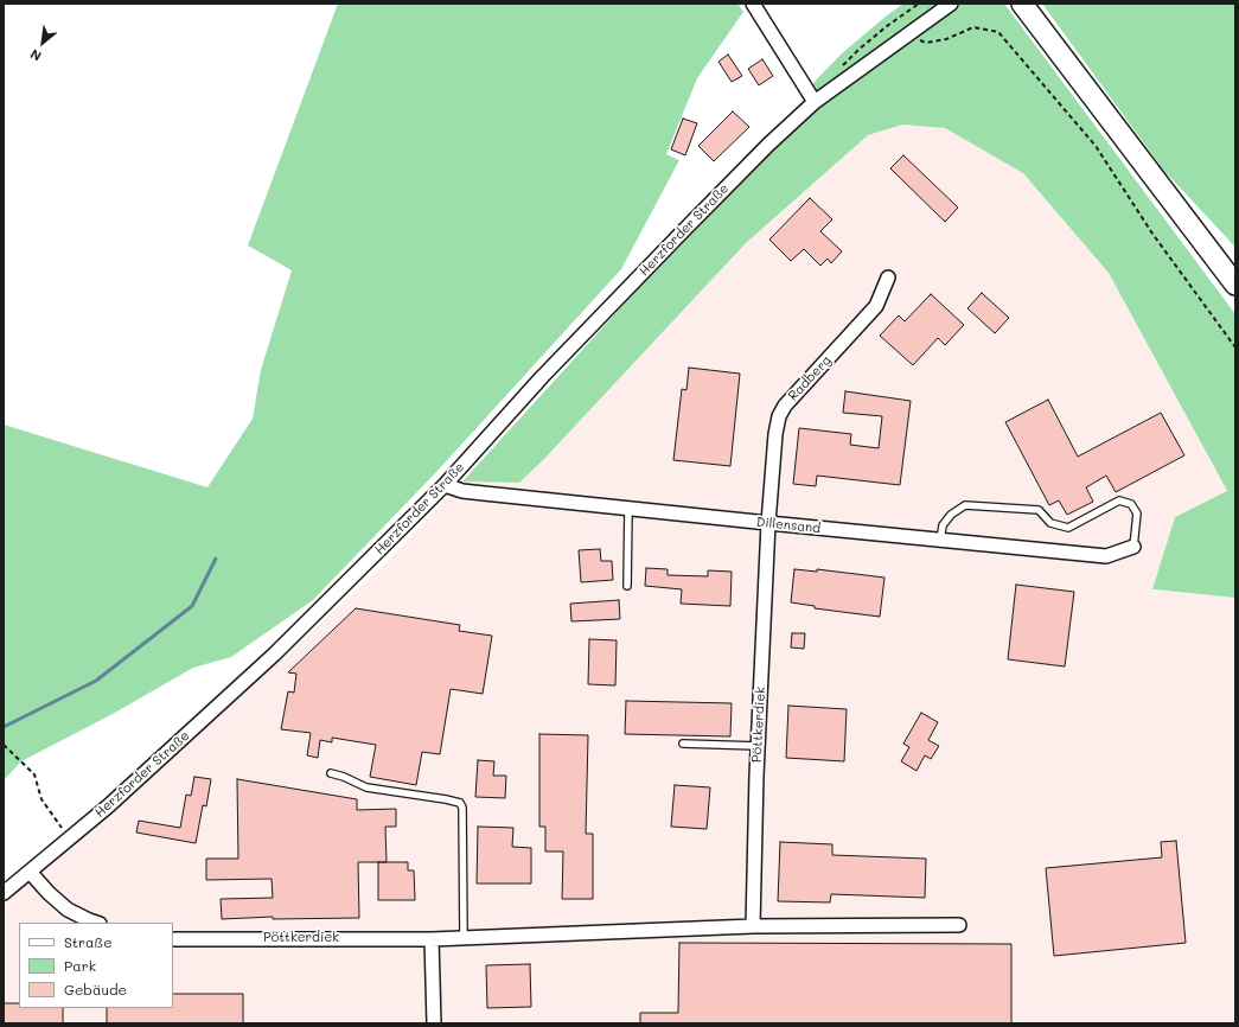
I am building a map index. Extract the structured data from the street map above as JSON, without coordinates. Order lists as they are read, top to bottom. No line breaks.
{"streets":{"street":["Herzforder Straße","Radberg","Dillensand","Pöttkerdiek"]},"crossings":[["Herzforder Straße","Dillensand"],["Radberg","Dillensand"],["Radberg","Pöttkerdiek"],["Dillensand","Pöttkerdiek"]],"legend":["Straße","Park","Gebäude"],"north":"bottom left"}
